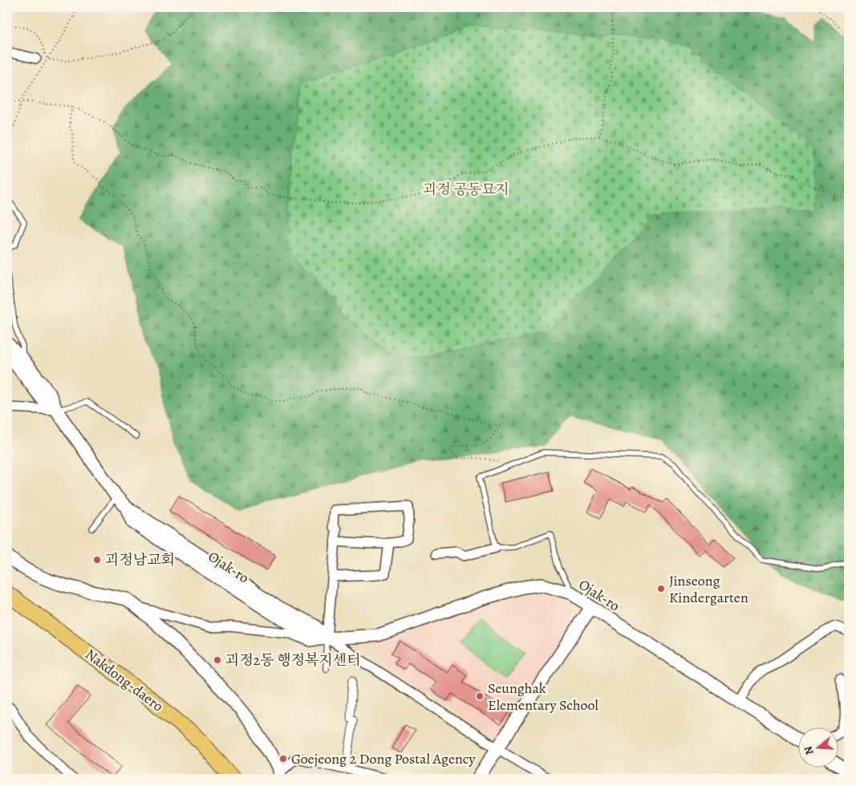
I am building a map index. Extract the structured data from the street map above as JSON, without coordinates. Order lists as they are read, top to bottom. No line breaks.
{"streets":{"main road":["Nakdong-daero"],"street":["Ojak-ro"]},"parks":["괴정 공동묘지"],"places":["괴정남교회","Jinseong Kindergarten","괴정2동 행정복지센터","Seunghak Elementary School","Goejeong 2 Dong Postal Agency"],"north":"left"}
